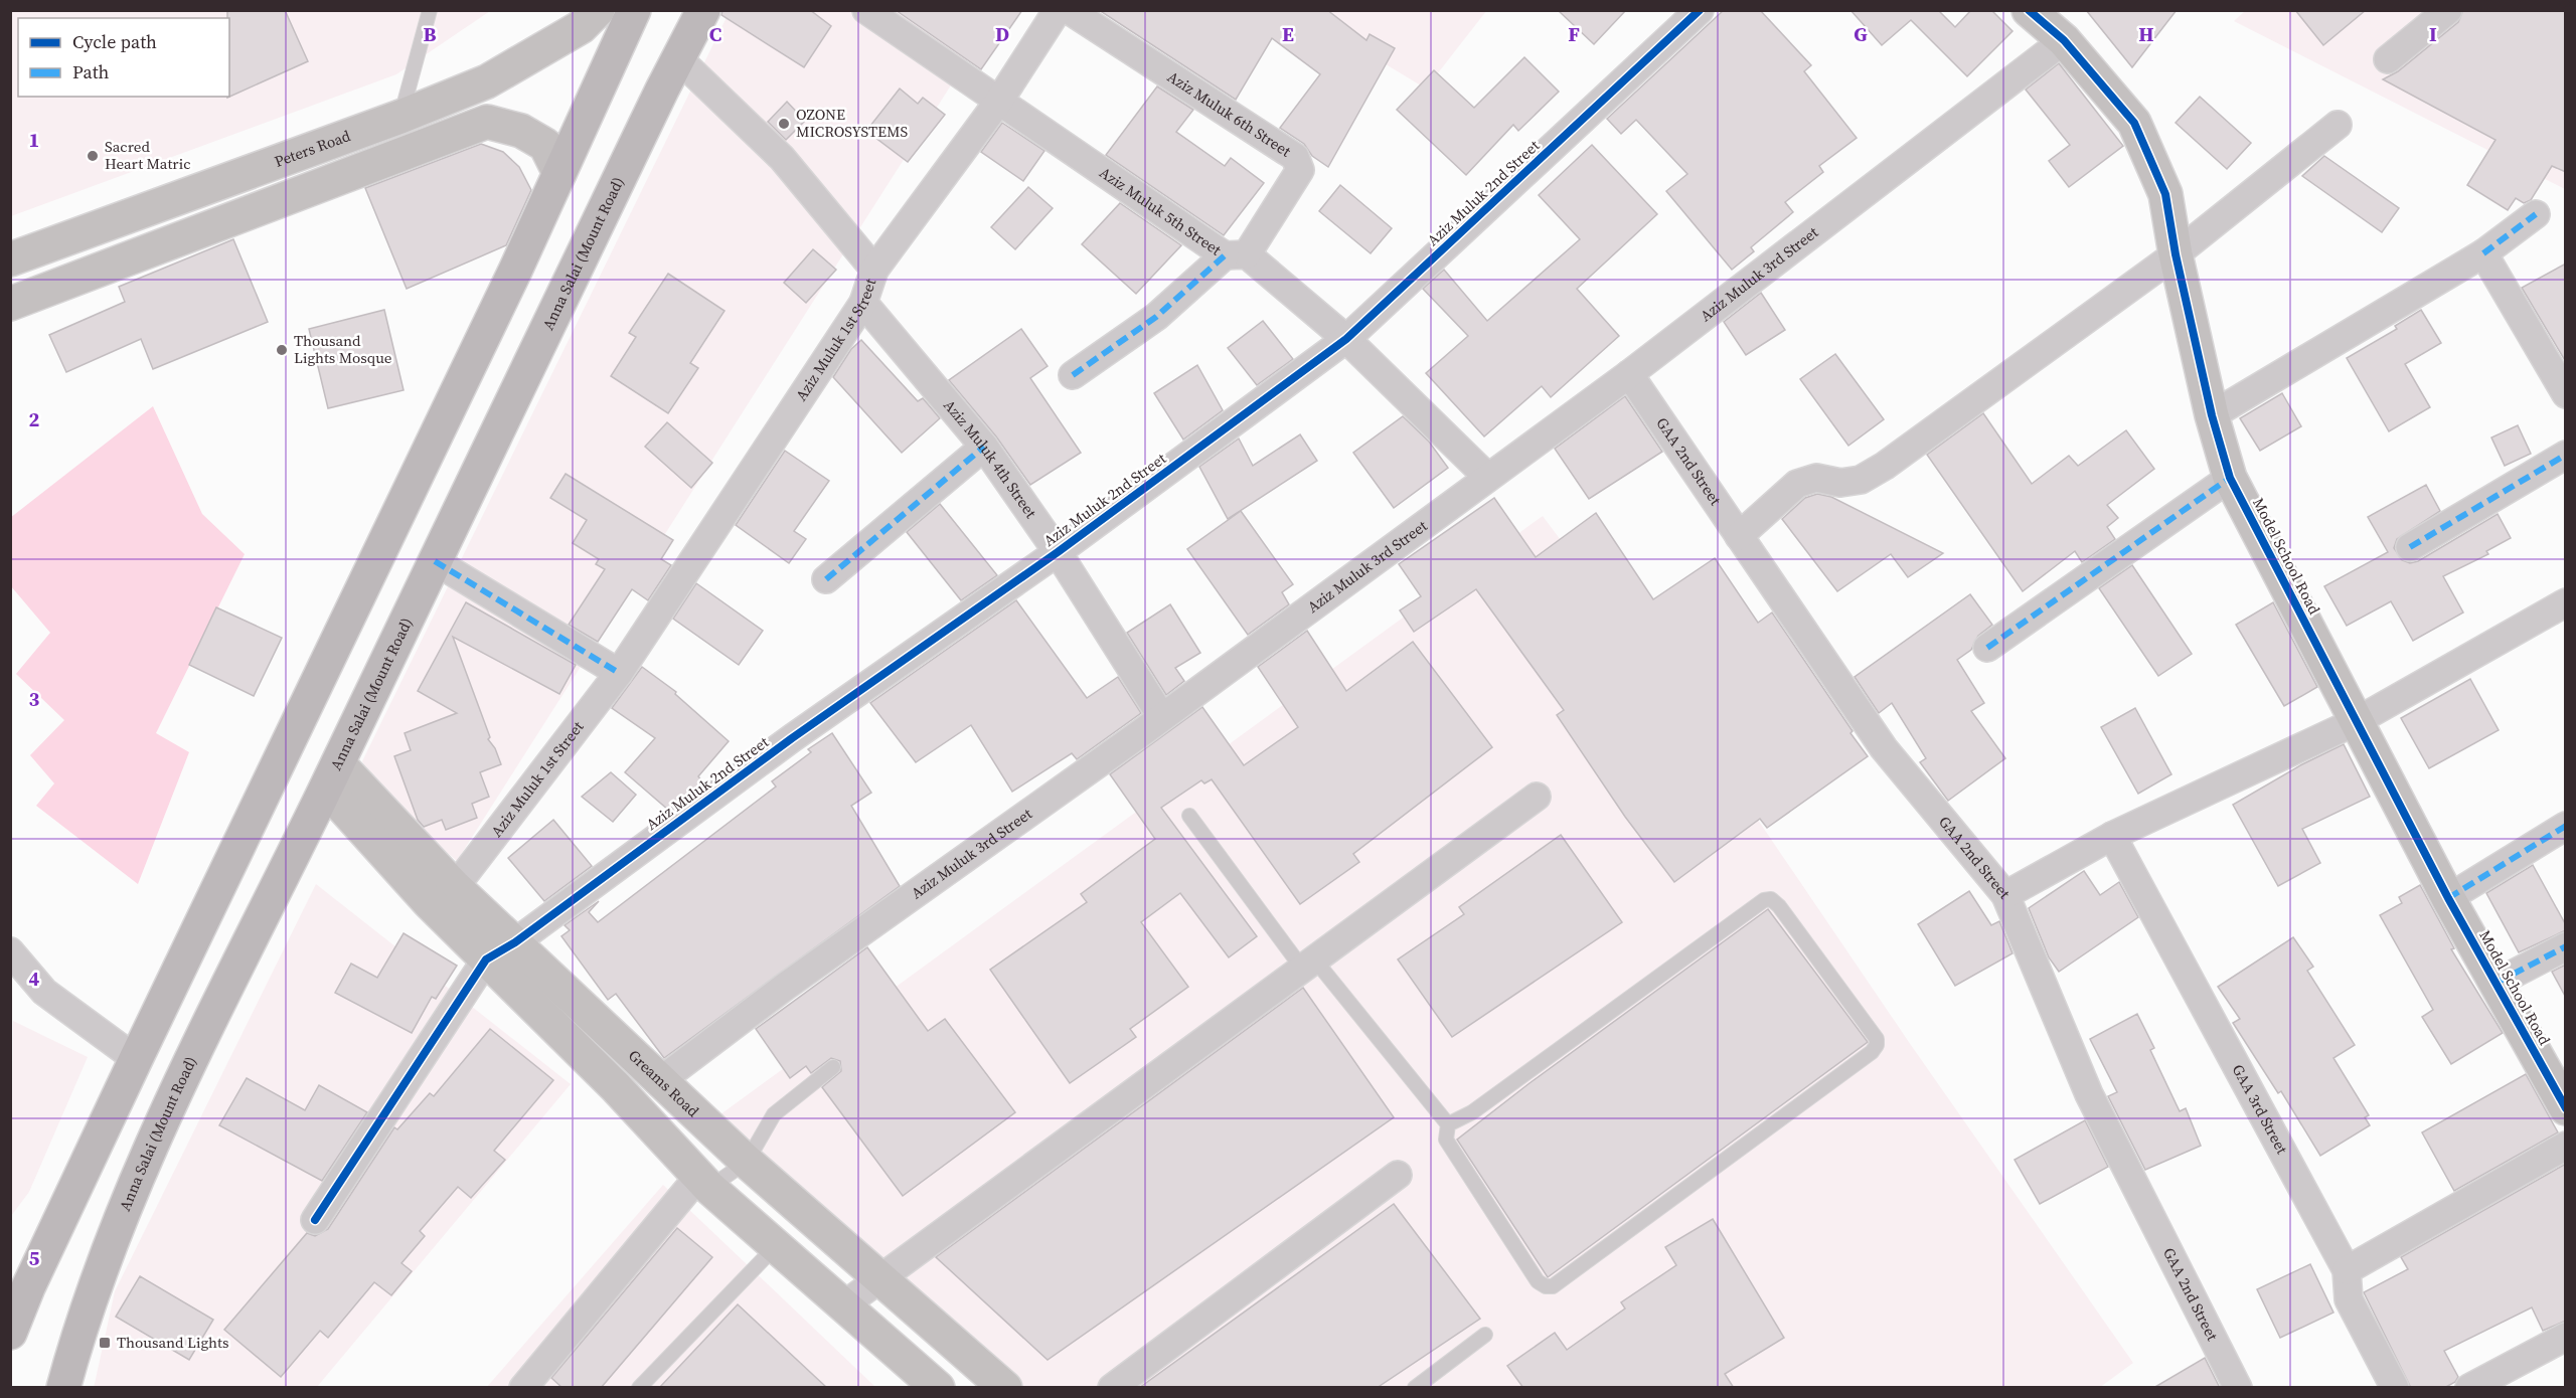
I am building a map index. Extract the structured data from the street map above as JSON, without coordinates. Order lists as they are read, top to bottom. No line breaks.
{"streets":{"main road":["Anna Salai (Mount Road)"],"street":["Aziz Muluk 6th Street","Peters Road","Aziz Muluk 2nd Street","Aziz Muluk 5th Street","Aziz Muluk 3rd Street","Aziz Muluk 1st Street","Aziz Muluk 4th Street","GAA 2nd Street","Model School Road","Greams Road","GAA 3rd Street"]},"crossings":[["Aziz Muluk 6th Street","Aziz Muluk 5th Street"],["Aziz Muluk 2nd Street","Aziz Muluk 5th Street"],["Aziz Muluk 2nd Street","Aziz Muluk 4th Street"],["Aziz Muluk 2nd Street","Greams Road"],["Aziz Muluk 5th Street","Aziz Muluk 3rd Street"],["Aziz Muluk 5th Street","Aziz Muluk 1st Street"],["Anna Salai (Mount Road)","Greams Road"],["Aziz Muluk 3rd Street","Aziz Muluk 4th Street"],["Aziz Muluk 3rd Street","GAA 2nd Street"],["Aziz Muluk 3rd Street","Model School Road"],["Aziz Muluk 3rd Street","Greams Road"],["Aziz Muluk 1st Street","Aziz Muluk 4th Street"],["Aziz Muluk 1st Street","Greams Road"]],"places":{"other":["OZONE MICROSYSTEMS","Sacred Heart Matric","Thousand Lights Mosque"],"transit":["Thousand Lights"]},"legend":["Cycle path","Path"],"grid":{"columns":["B","C","D","E","F","G","H","I"],"rows":["1","2","3","4","5"]}}
